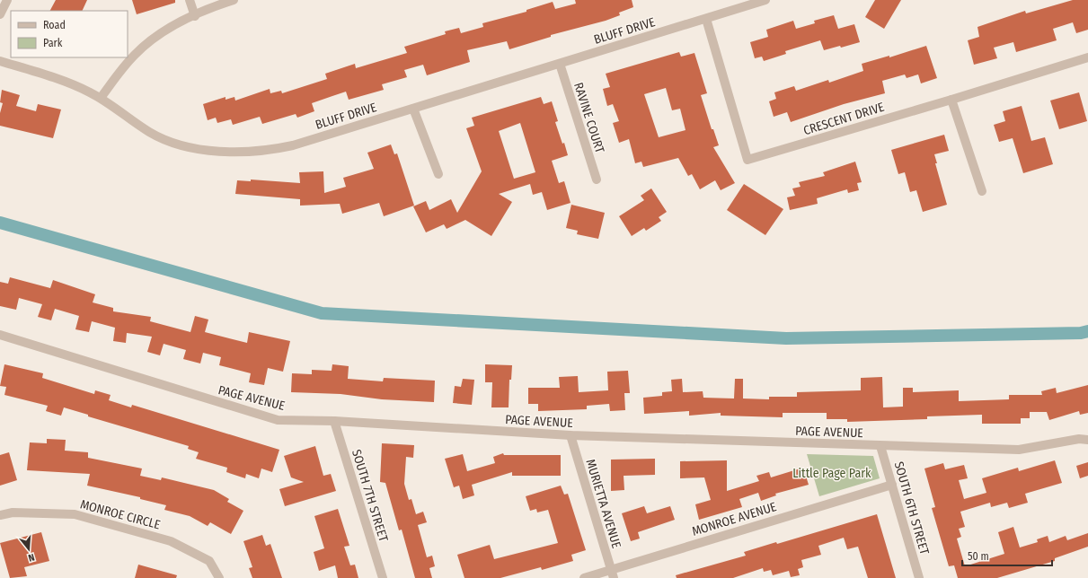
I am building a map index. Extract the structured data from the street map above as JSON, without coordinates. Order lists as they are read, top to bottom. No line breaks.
{"streets":{"street":["BLUFF DRIVE","RAVINE COURT","CRESCENT DRIVE","PAGE AVENUE","SOUTH 7TH STREET","MURIETTA AVENUE","SOUTH 6TH STREET","MONROE CIRCLE","MONROE AVENUE"]},"crossings":[["BLUFF DRIVE","RAVINE COURT"],["BLUFF DRIVE","CRESCENT DRIVE"],["PAGE AVENUE","SOUTH 7TH STREET"],["PAGE AVENUE","MURIETTA AVENUE"],["PAGE AVENUE","SOUTH 6TH STREET"],["MURIETTA AVENUE","MONROE AVENUE"],["SOUTH 6TH STREET","MONROE AVENUE"]],"parks":["Little Page Park"],"legend":["Road","Park"],"scale_bar":"50 m","north":"bottom"}
